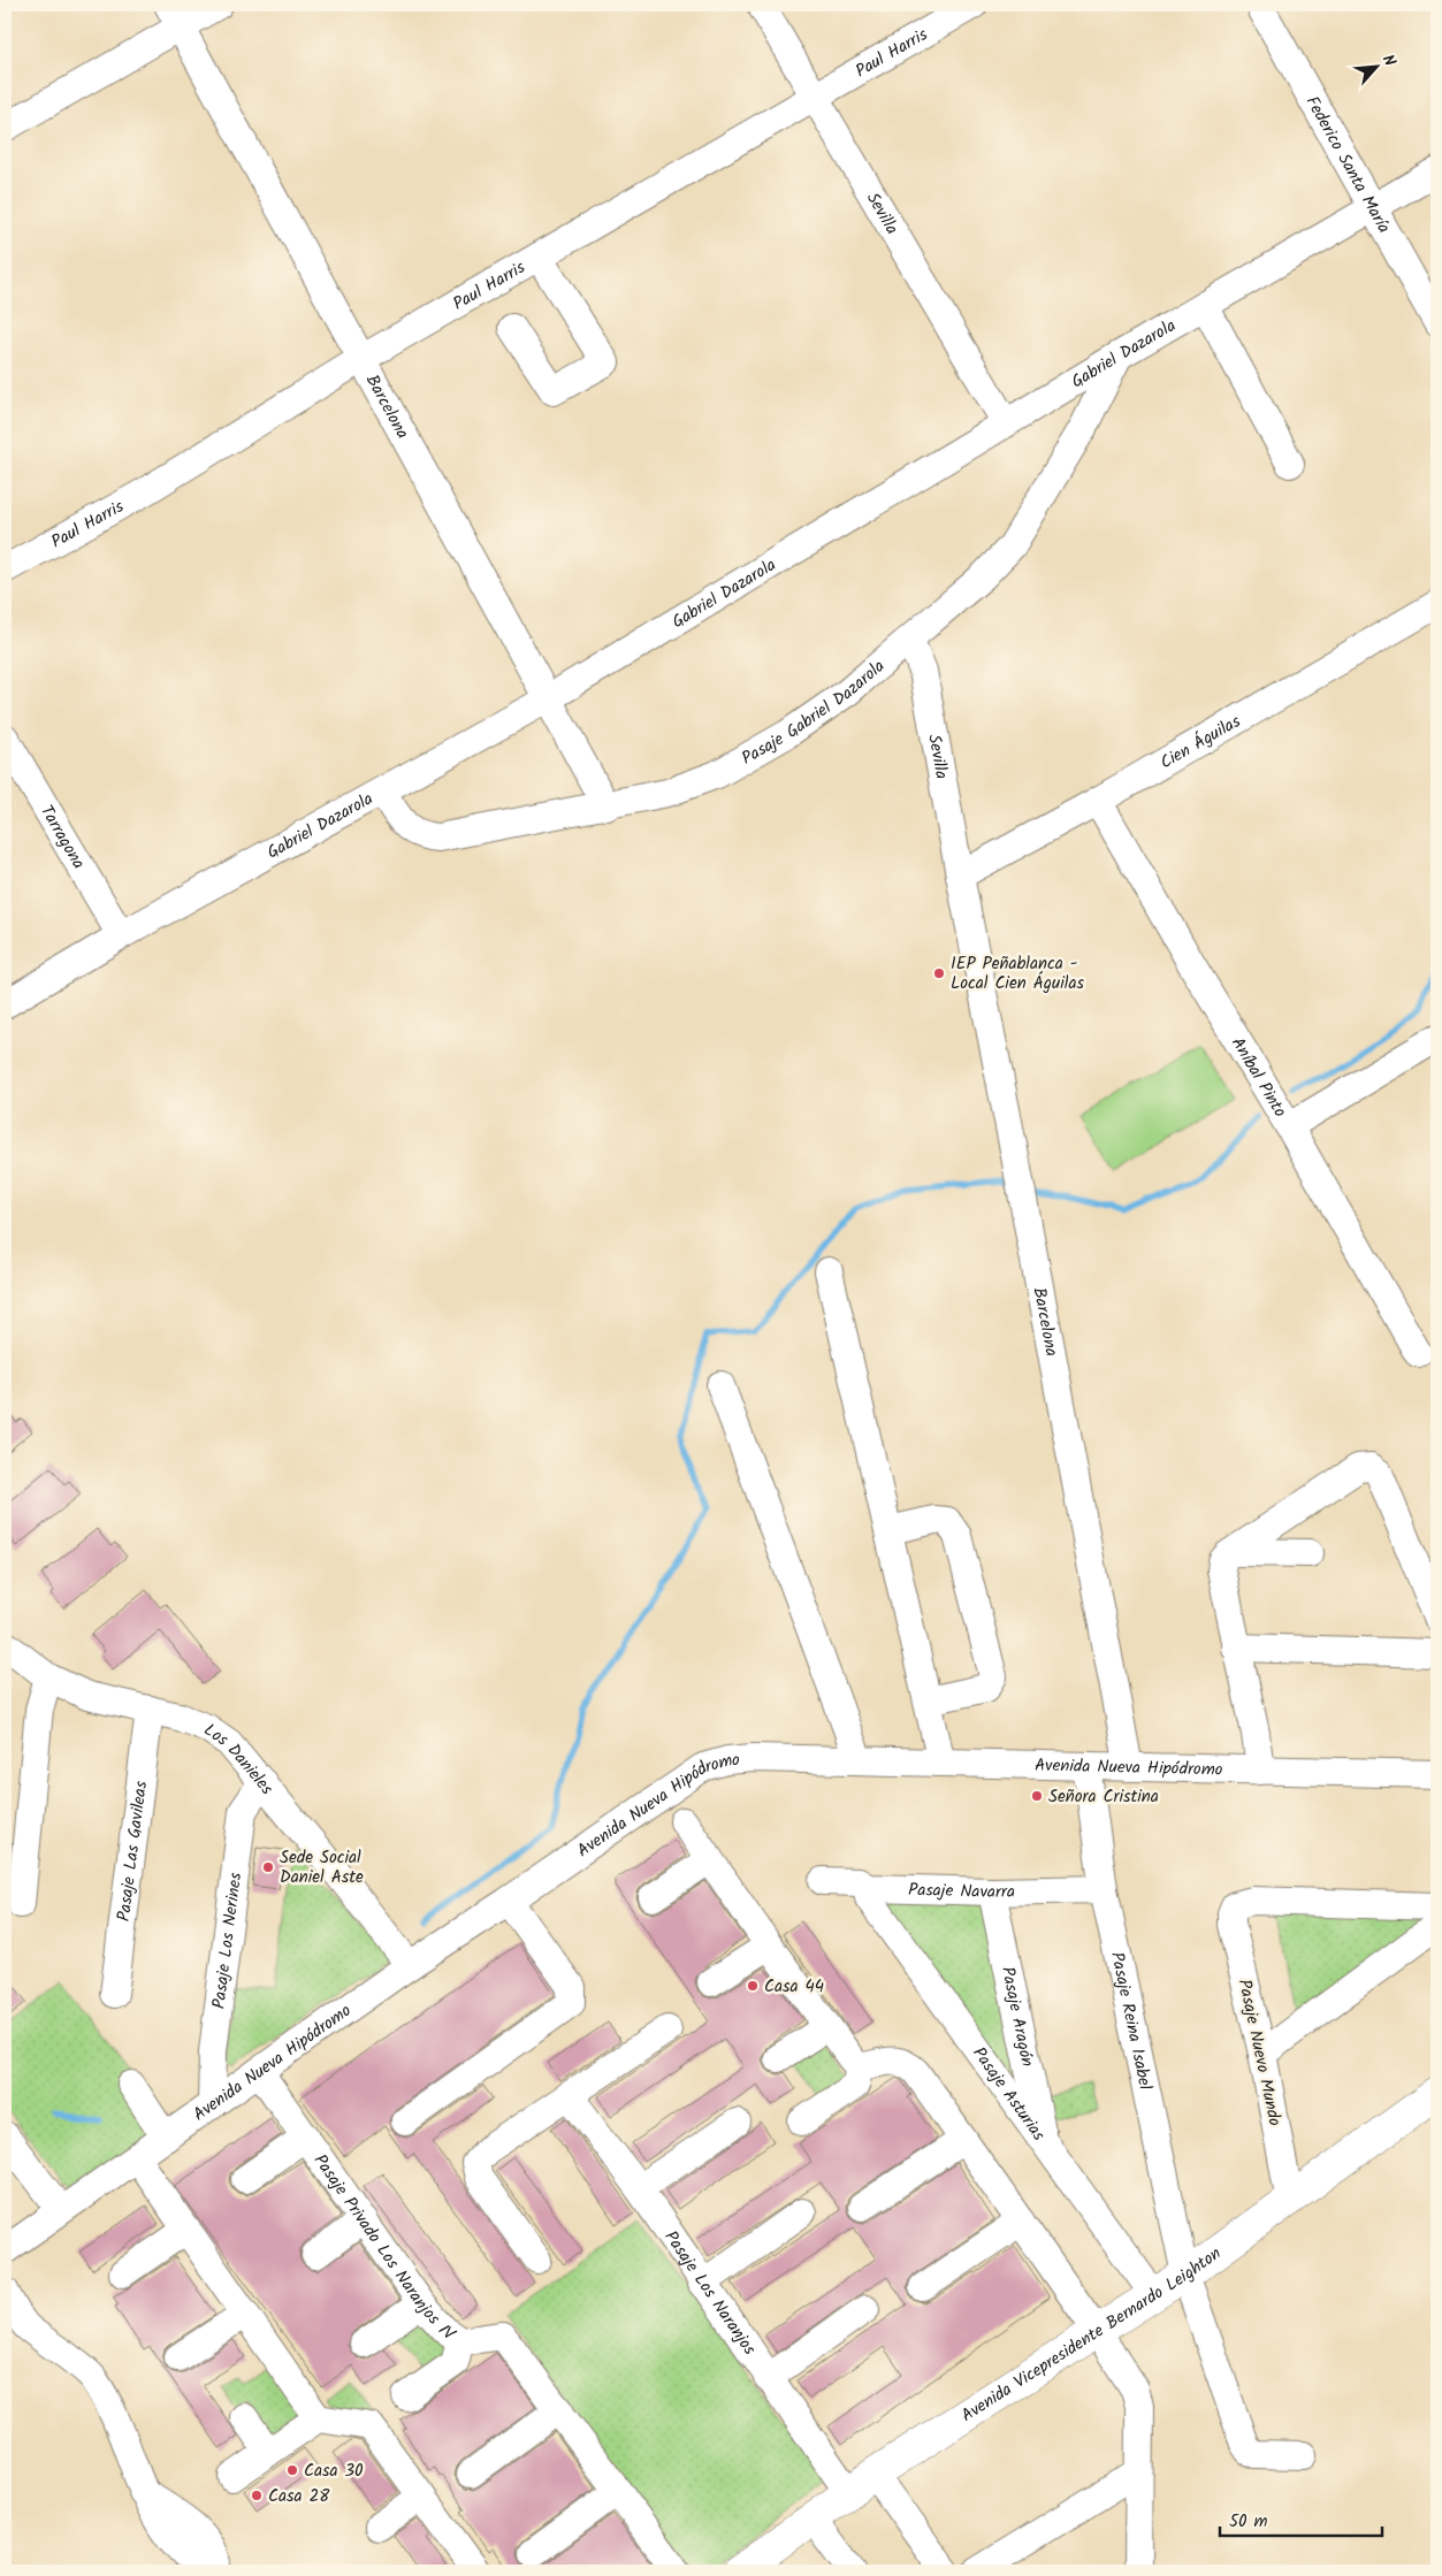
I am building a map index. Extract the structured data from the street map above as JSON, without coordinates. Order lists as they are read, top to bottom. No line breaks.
{"streets":{"main road":["Avenida Vicepresidente Bernardo Leighton"],"street":["Paul Harris","Federico Santa María","Sevilla","Gabriel Dazarola","Barcelona","Pasaje Gabriel Dazarola","Cien Águilas","Tarragona","Aníbal Pinto","Los Danieles","Avenida Nueva Hipódromo","Pasaje Las Gavileas","Pasaje Navarra","Pasaje Los Nerines","Pasaje Aragón","Pasaje Reina Isabel","Pasaje Nuevo Mundo","Pasaje Asturias","Pasaje Privado Los Naranjos IV","Pasaje Los Naranjos"]},"crossings":[["Paul Harris","Sevilla"],["Paul Harris","Barcelona"],["Federico Santa María","Gabriel Dazarola"],["Sevilla","Gabriel Dazarola"],["Sevilla","Barcelona"],["Sevilla","Pasaje Gabriel Dazarola"],["Sevilla","Cien Águilas"],["Gabriel Dazarola","Barcelona"],["Gabriel Dazarola","Pasaje Gabriel Dazarola"],["Gabriel Dazarola","Tarragona"],["Barcelona","Pasaje Gabriel Dazarola"],["Barcelona","Cien Águilas"],["Barcelona","Avenida Nueva Hipódromo"],["Cien Águilas","Aníbal Pinto"],["Los Danieles","Avenida Nueva Hipódromo"],["Los Danieles","Pasaje Las Gavileas"],["Los Danieles","Pasaje Los Nerines"],["Avenida Nueva Hipódromo","Pasaje Los Nerines"],["Avenida Nueva Hipódromo","Pasaje Reina Isabel"],["Avenida Nueva Hipódromo","Pasaje Privado Los Naranjos IV"],["Pasaje Navarra","Pasaje Aragón"],["Pasaje Navarra","Pasaje Reina Isabel"],["Pasaje Navarra","Pasaje Asturias"],["Pasaje Aragón","Pasaje Asturias"],["Pasaje Reina Isabel","Avenida Vicepresidente Bernardo Leighton"],["Pasaje Nuevo Mundo","Avenida Vicepresidente Bernardo Leighton"],["Pasaje Asturias","Avenida Vicepresidente Bernardo Leighton"],["Pasaje Los Naranjos","Avenida Vicepresidente Bernardo Leighton"]],"places":["IEP Peñablanca - Local Cien Águilas","Señora Cristina","Sede Social Daniel Aste","Casa 44","Casa 30","Casa 28"],"scale_bar":"50 m","north":"top right"}
